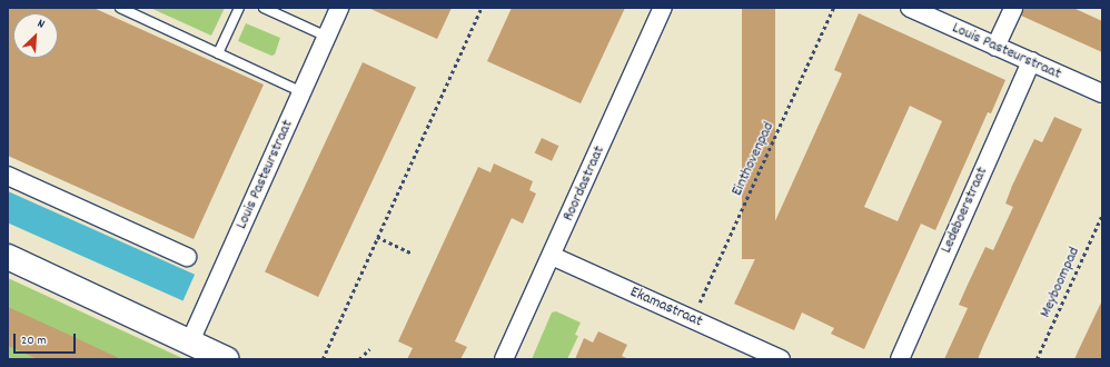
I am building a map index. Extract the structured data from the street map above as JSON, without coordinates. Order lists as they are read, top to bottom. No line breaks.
{"streets":{"street":["Louis Pasteurstraat","Roordastraat","Ledeboerstraat","Ekamastraat"],"path":["Einthovenpad","Meyboompad"]},"crossings":[["Louis Pasteurstraat","Ledeboerstraat"],["Einthovenpad","Ekamastraat"],["Roordastraat","Ekamastraat"]],"scale_bar":"20 m","north":"top right"}
